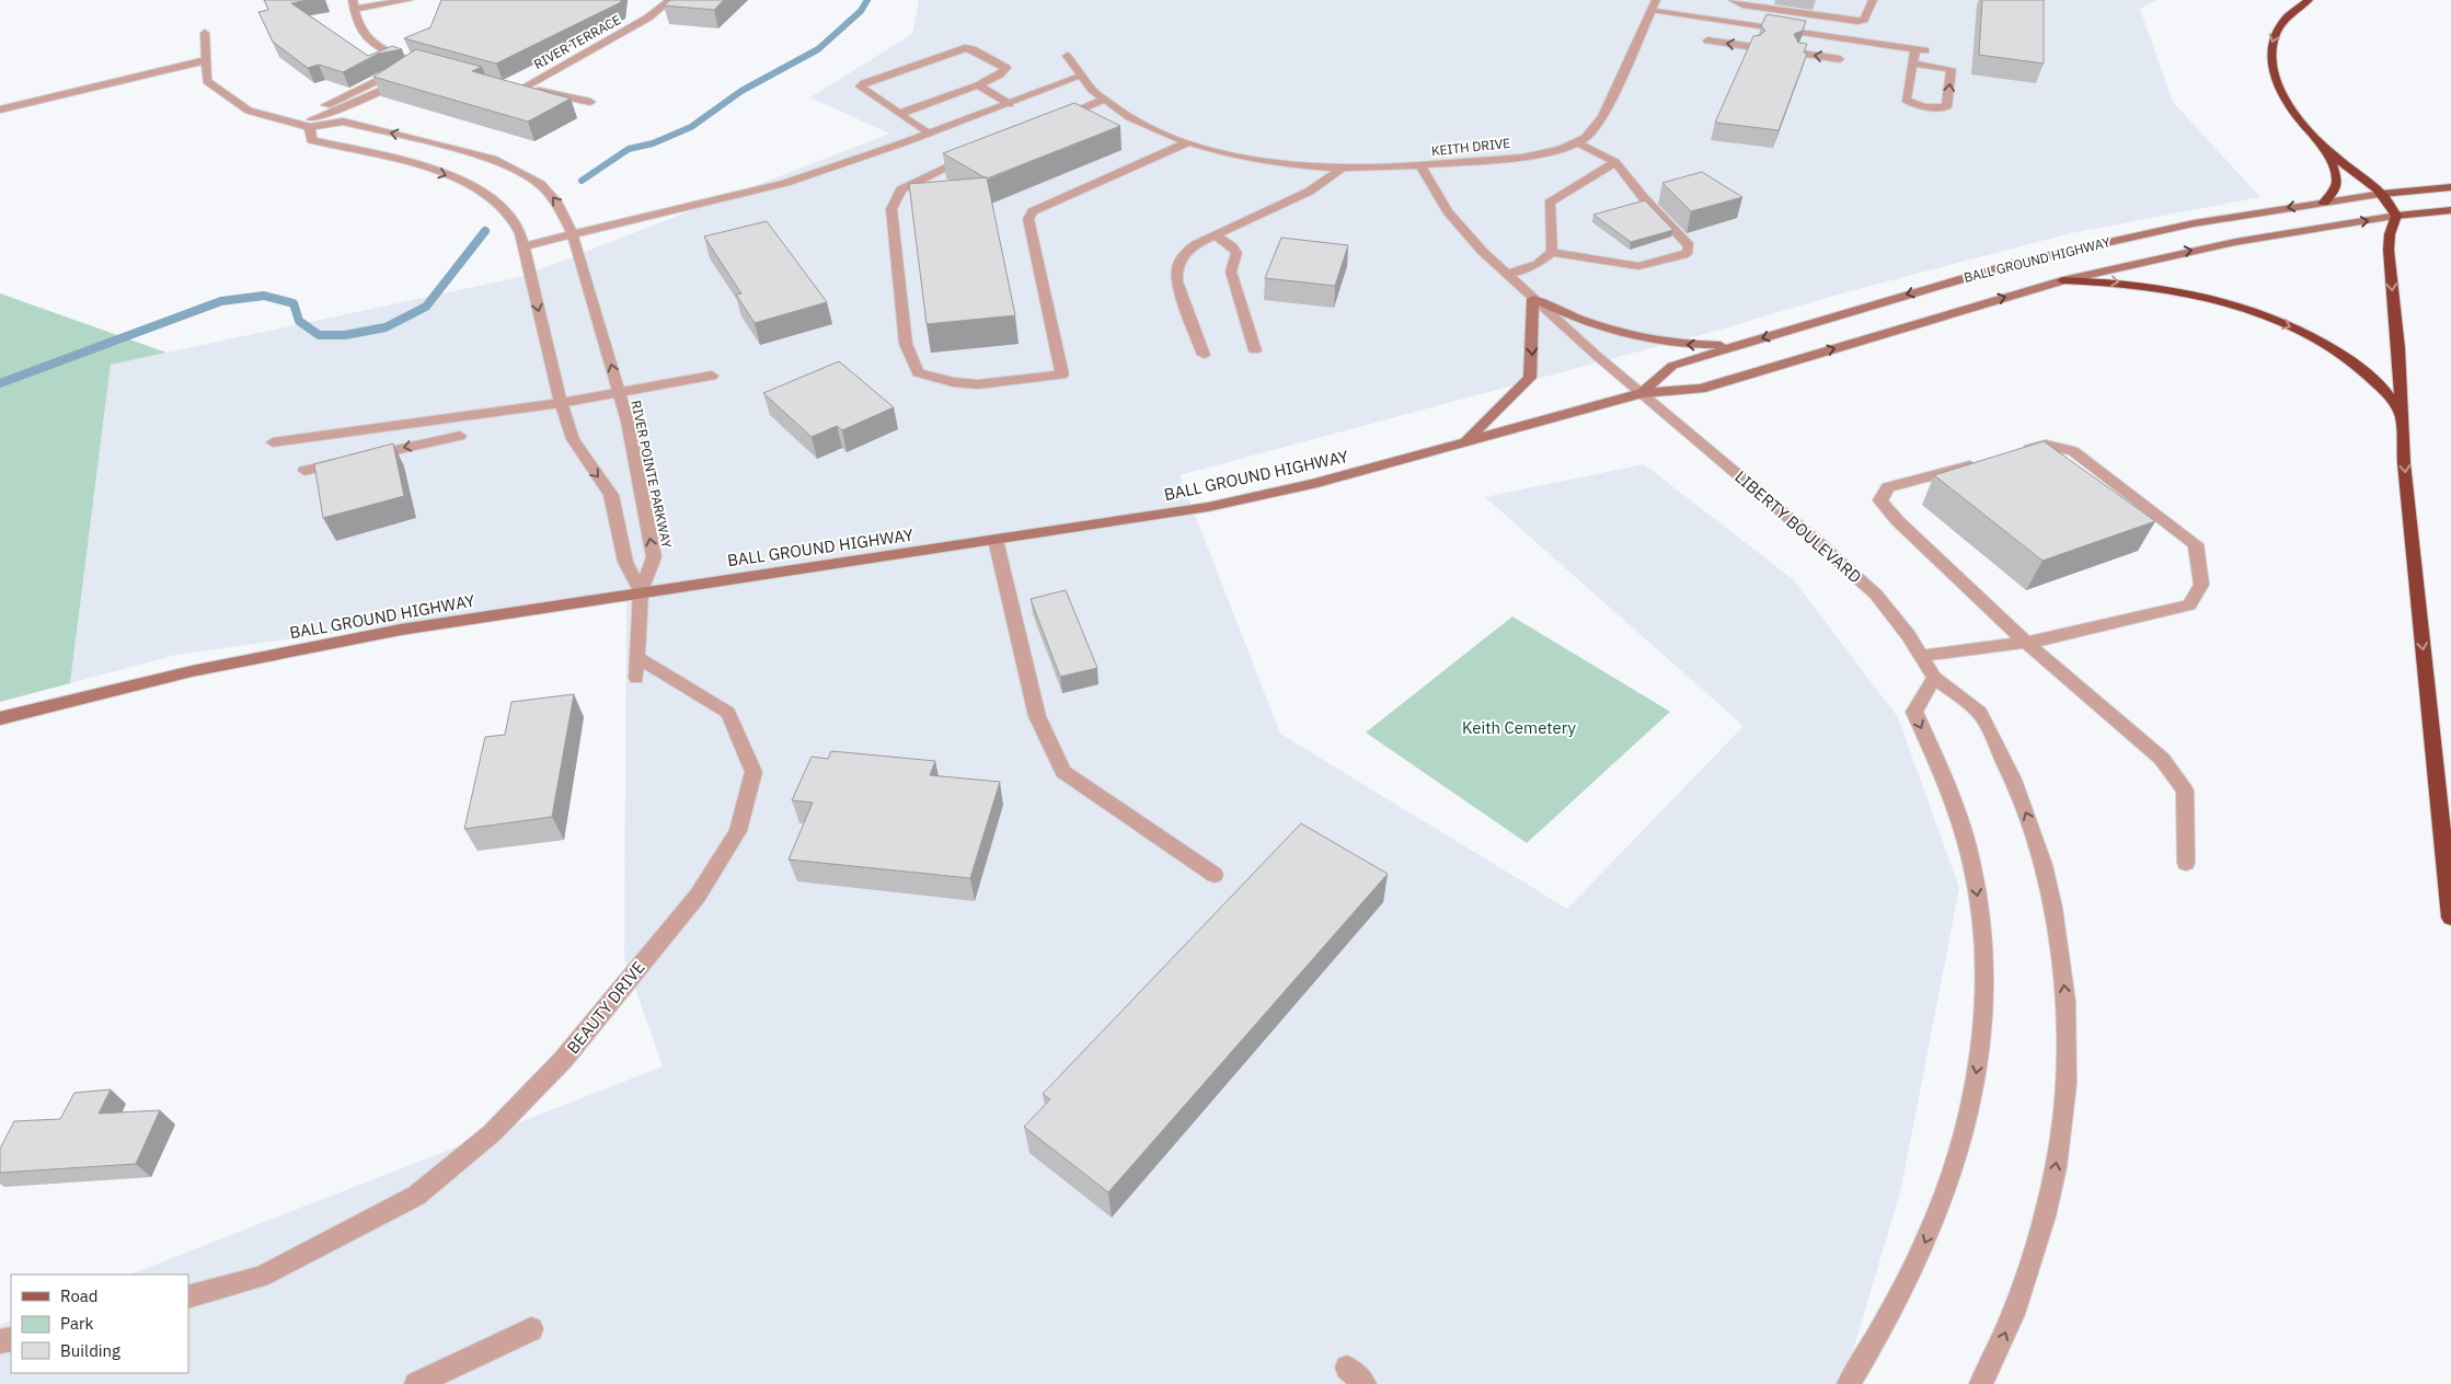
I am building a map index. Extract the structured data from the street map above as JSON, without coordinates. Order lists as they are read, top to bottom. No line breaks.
{"streets":{"main road":["BALL GROUND HIGHWAY"],"street":["RIVER TERRACE","KEITH DRIVE","RIVER POINTE PARKWAY","LIBERTY BOULEVARD","BEAUTY DRIVE"]},"crossings":[["KEITH DRIVE","BALL GROUND HIGHWAY"],["KEITH DRIVE","LIBERTY BOULEVARD"],["BALL GROUND HIGHWAY","RIVER POINTE PARKWAY"],["BALL GROUND HIGHWAY","LIBERTY BOULEVARD"]],"parks":["Keith Cemetery"],"legend":["Road","Park","Building"]}
